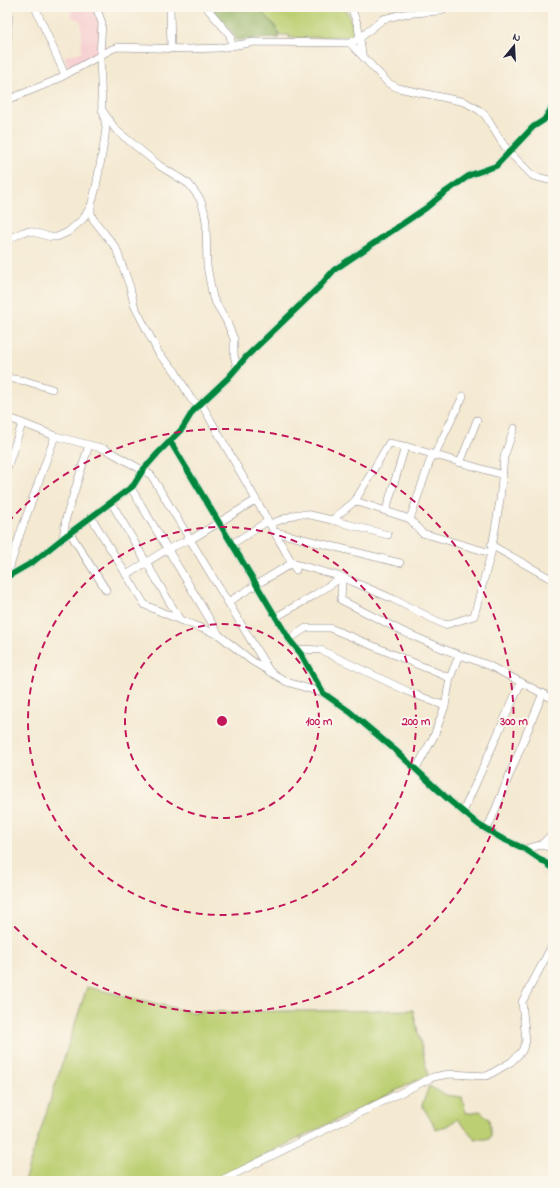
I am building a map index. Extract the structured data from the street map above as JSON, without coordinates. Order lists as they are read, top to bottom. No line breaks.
{"north":"top","rings":["100 m","200 m","300 m"]}
